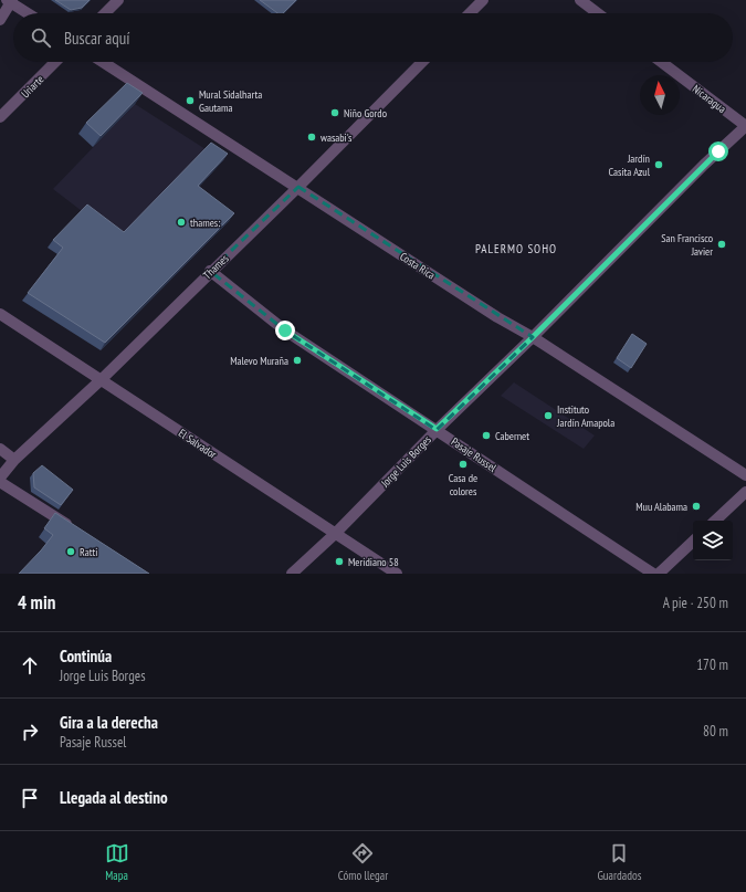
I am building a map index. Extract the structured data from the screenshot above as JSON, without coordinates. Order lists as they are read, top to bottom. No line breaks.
{"streets":{"street":["Uriarte","Nicaragua","Costa Rica","Thames","El Salvador","Pasaje Russel","Jorge Luis Borges"]},"crossings":[["Nicaragua","Jorge Luis Borges"],["Costa Rica","Thames"],["Costa Rica","Jorge Luis Borges"],["Thames","El Salvador"],["Thames","Pasaje Russel"],["El Salvador","Jorge Luis Borges"],["Pasaje Russel","Jorge Luis Borges"]],"districts":["PALERMO SOHO"],"places":["Mural Sidalharta Gautama","Niño Gordo","wasabi's","Jardín Casita Azul","thames:","San Francisco Javier","Malevo Muraña","Instituto Jardín Amapola","Cabernet","Casa de colores","Muu Alabama","Ratti","Meridiano 58"],"north":"top","page":{"search":"Buscar aquí","heading":["4 min","A pie · 250 m"],"list":[["Continúa","Jorge Luis Borges","170 m"],["Gira a la derecha","Pasaje Russel","80 m"],"Llegada al destino"],"nav":["Mapa","Cómo llegar","Guardados"]}}
